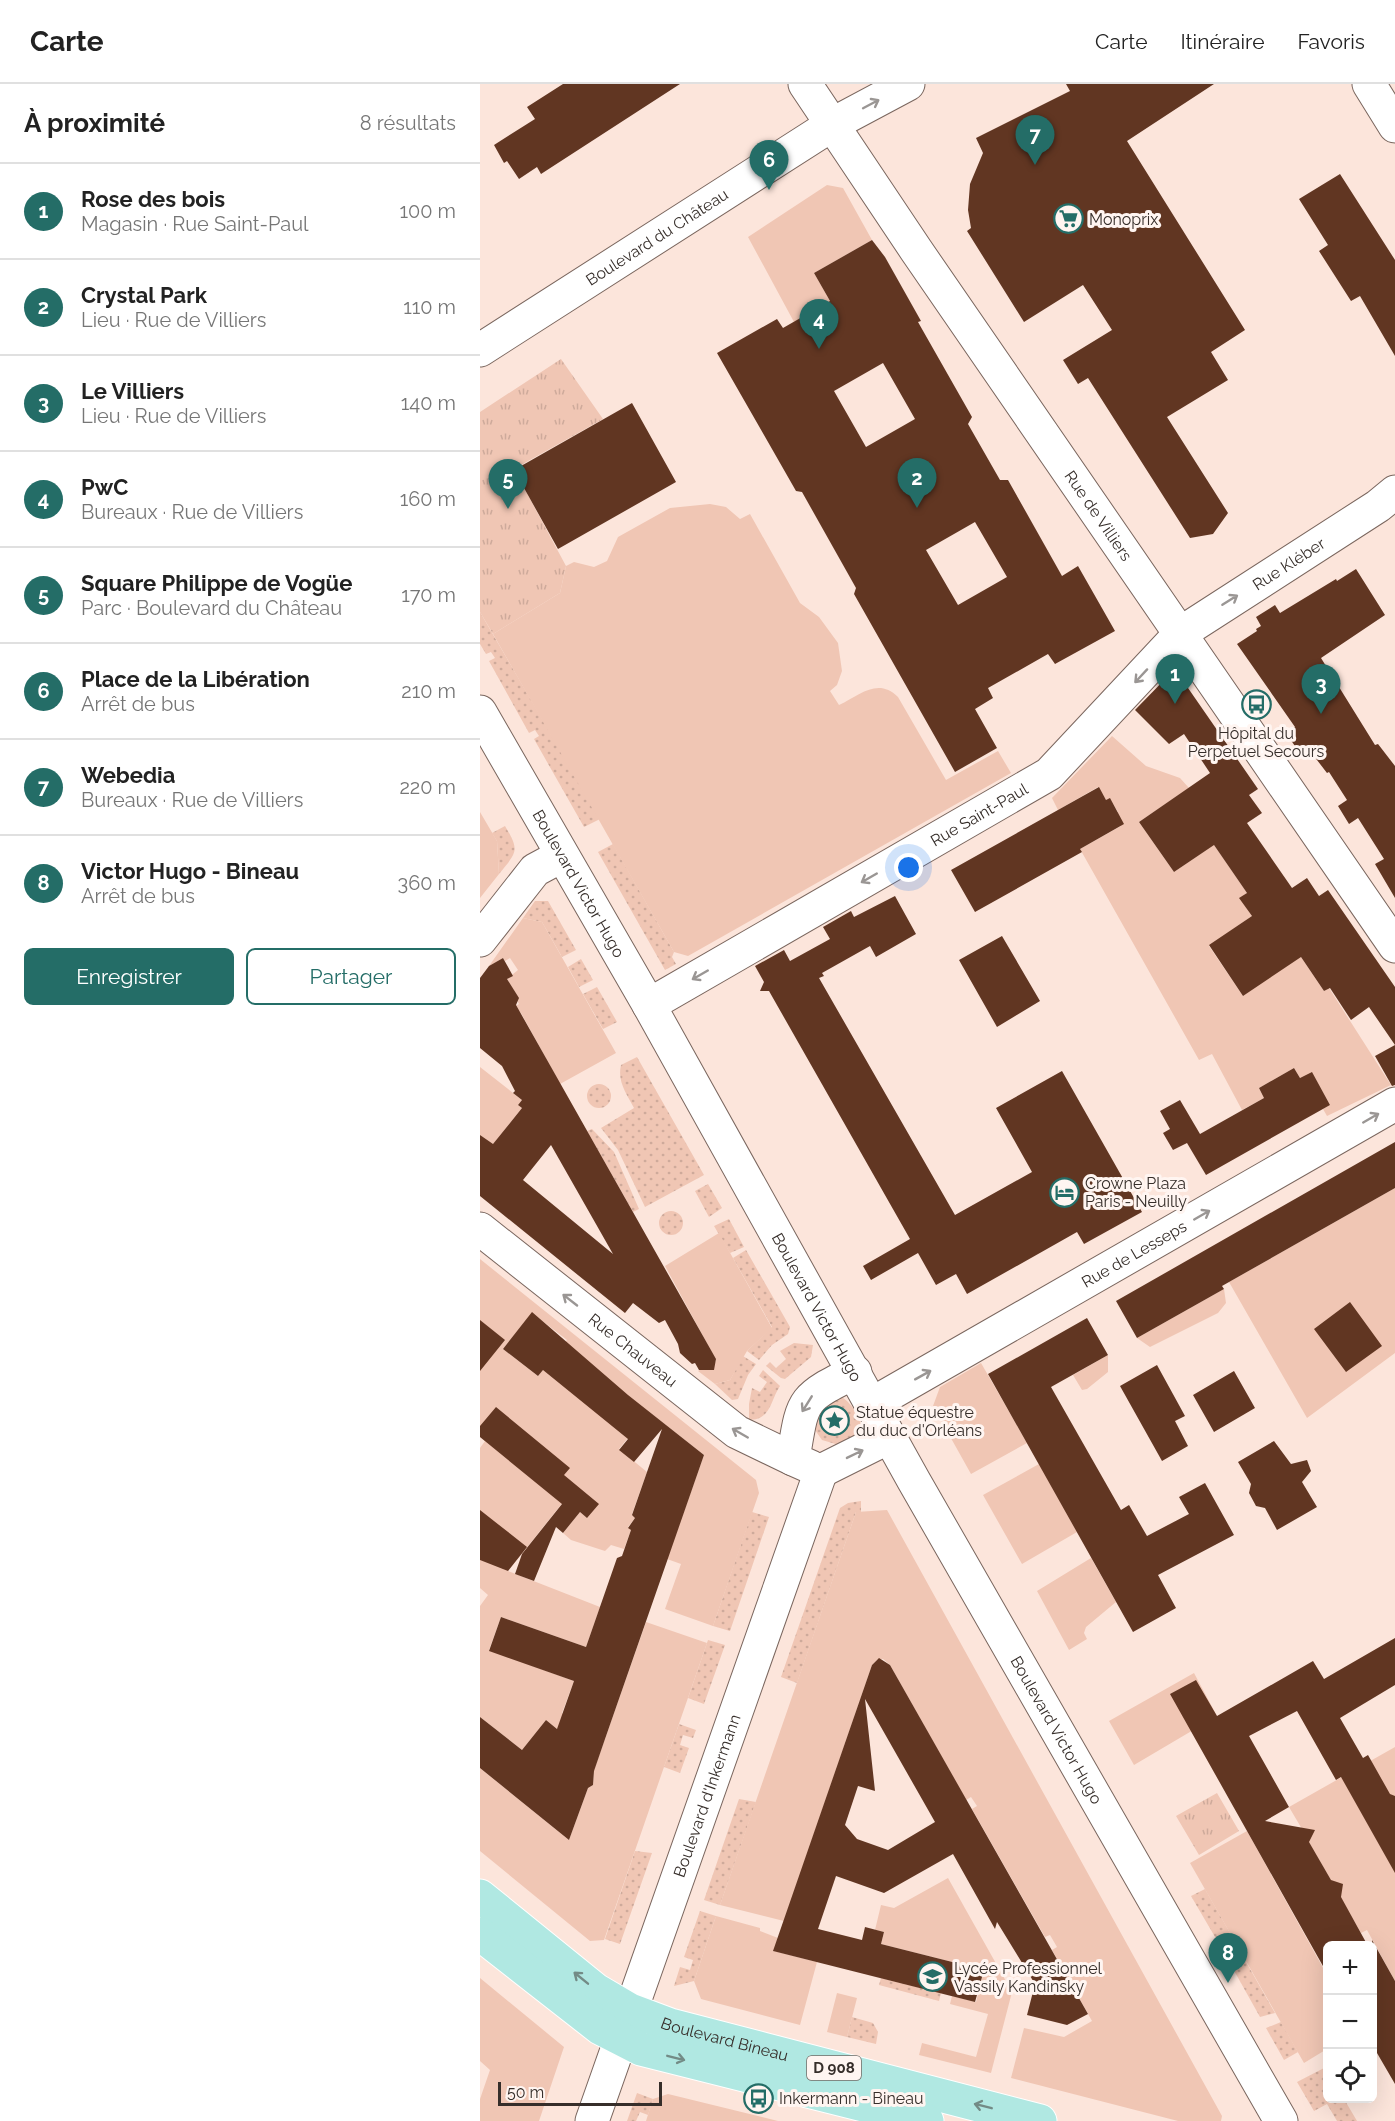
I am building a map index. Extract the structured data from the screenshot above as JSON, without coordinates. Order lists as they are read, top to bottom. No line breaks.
{"streets":{"main road":["Boulevard Bineau","D 908"],"street":["Boulevard du Château","Rue de Villiers","Rue Kléber","Rue Saint-Paul","Boulevard Victor Hugo","Rue de Lesseps","Rue Chauveau","Boulevard d'Inkermann"]},"crossings":[["Boulevard du Château","Rue de Villiers"],["Rue de Villiers","Rue Kléber"],["Rue de Villiers","Rue Saint-Paul"],["Rue Kléber","Rue Saint-Paul"],["Rue Saint-Paul","Boulevard Victor Hugo"],["Boulevard Victor Hugo","Rue de Lesseps"],["Boulevard Victor Hugo","Boulevard d'Inkermann"],["Rue Chauveau","Boulevard d'Inkermann"],["Boulevard d'Inkermann","Boulevard Bineau"]],"one_way":["Rue Kléber","Rue Saint-Paul","Rue de Lesseps","Rue Chauveau"],"places":{"supermarket":["Monoprix"],"bus stop":["Hôpital du Perpetuel Secours","Inkermann - Bineau"],"hotel":["Crowne Plaza Paris - Neuilly"],"place":["Statue équestre du duc d'Orléans"],"school or university":["Lycée Professionnel Vassily Kandinsky"]},"scale_bar":"50 m","page":{"header":"Carte","nav":["Carte","Itinéraire","Favoris"],"heading":["À proximité","8 résultats"],"pins":["7","6","4","2","5","1","3","8"],"list":[{"mark":"1","name":"Rose des bois","note":"Magasin · Rue Saint-Paul","value":"100 m"},{"mark":"2","name":"Crystal Park","note":"Lieu · Rue de Villiers","value":"110 m"},{"mark":"3","name":"Le Villiers","note":"Lieu · Rue de Villiers","value":"140 m"},{"mark":"4","name":"PwC","note":"Bureaux · Rue de Villiers","value":"160 m"},{"mark":"5","name":"Square Philippe de Vogüe","note":"Parc · Boulevard du Château","value":"170 m"},{"mark":"6","name":"Place de la Libération","note":"Arrêt de bus","value":"210 m"},{"mark":"7","name":"Webedia","note":"Bureaux · Rue de Villiers","value":"220 m"},{"mark":"8","name":"Victor Hugo - Bineau","note":"Arrêt de bus","value":"360 m"}],"buttons":["Enregistrer","Partager"],"map_buttons":["+","−"],"scale":"50 m"}}
